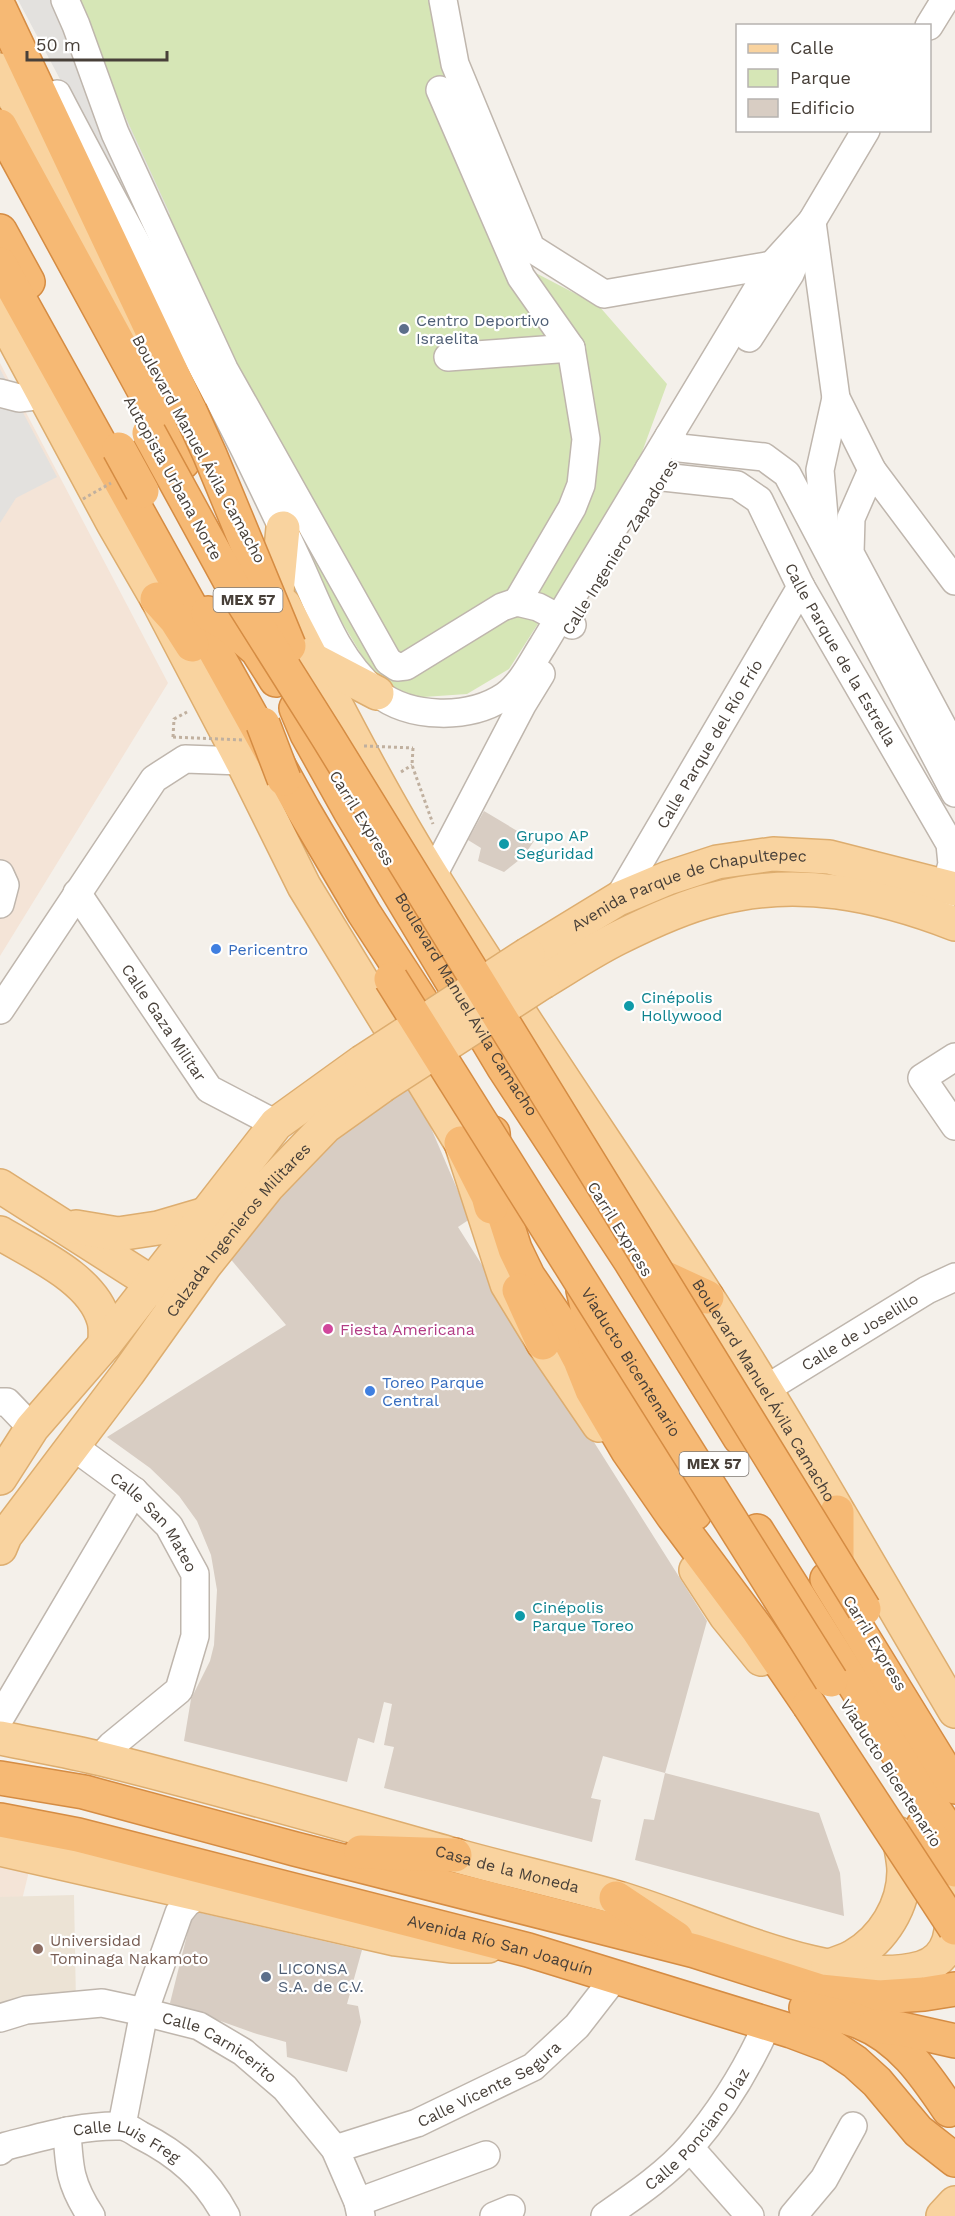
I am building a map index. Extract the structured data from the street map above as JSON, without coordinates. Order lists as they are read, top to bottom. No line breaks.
{"streets":{"highway":["Boulevard Manuel Ávila Camacho","Autopista Urbana Norte","MEX 57","Carril Express","Viaducto Bicentenario","Avenida Río San Joaquín"],"main road":["Avenida Parque de Chapultepec","Calzada Ingenieros Militares","Casa de la Moneda"],"street":["Calle Ingeniero Zapadores","Calle Parque de la Estrella","Calle Parque del Río Frío","Calle Gaza Militar","Calle de Joselillo","Calle San Mateo","Calle Carnicerito","Calle Vicente Segura","Calle Ponciano Díaz","Calle Luis Freg"]},"crossings":[["Boulevard Manuel Ávila Camacho","Autopista Urbana Norte"],["Boulevard Manuel Ávila Camacho","Calle Ingeniero Zapadores"],["Boulevard Manuel Ávila Camacho","Calle de Joselillo"],["Autopista Urbana Norte","Calle Ingeniero Zapadores"],["Autopista Urbana Norte","Carril Express"],["Autopista Urbana Norte","Viaducto Bicentenario"],["Calle Ingeniero Zapadores","Calle Parque de la Estrella"],["Calle Parque de la Estrella","Calle Parque del Río Frío"],["Calle Parque de la Estrella","Avenida Parque de Chapultepec"],["Calle Parque del Río Frío","Avenida Parque de Chapultepec"],["Avenida Parque de Chapultepec","Calzada Ingenieros Militares"],["Calle Gaza Militar","Calzada Ingenieros Militares"],["Calzada Ingenieros Militares","Calle San Mateo"],["Viaducto Bicentenario","Casa de la Moneda"],["Calle San Mateo","Casa de la Moneda"],["Avenida Río San Joaquín","Calle Vicente Segura"],["Avenida Río San Joaquín","Calle Ponciano Díaz"],["Calle Carnicerito","Calle Vicente Segura"]],"places":["Centro Deportivo Israelita","Grupo AP Seguridad","Pericentro","Cinépolis Hollywood","Fiesta Americana","Toreo Parque Central","Cinépolis Parque Toreo","Universidad Tominaga Nakamoto","LICONSA S.A. de C.V."],"legend":["Calle","Parque","Edificio"],"scale_bar":"50 m"}
